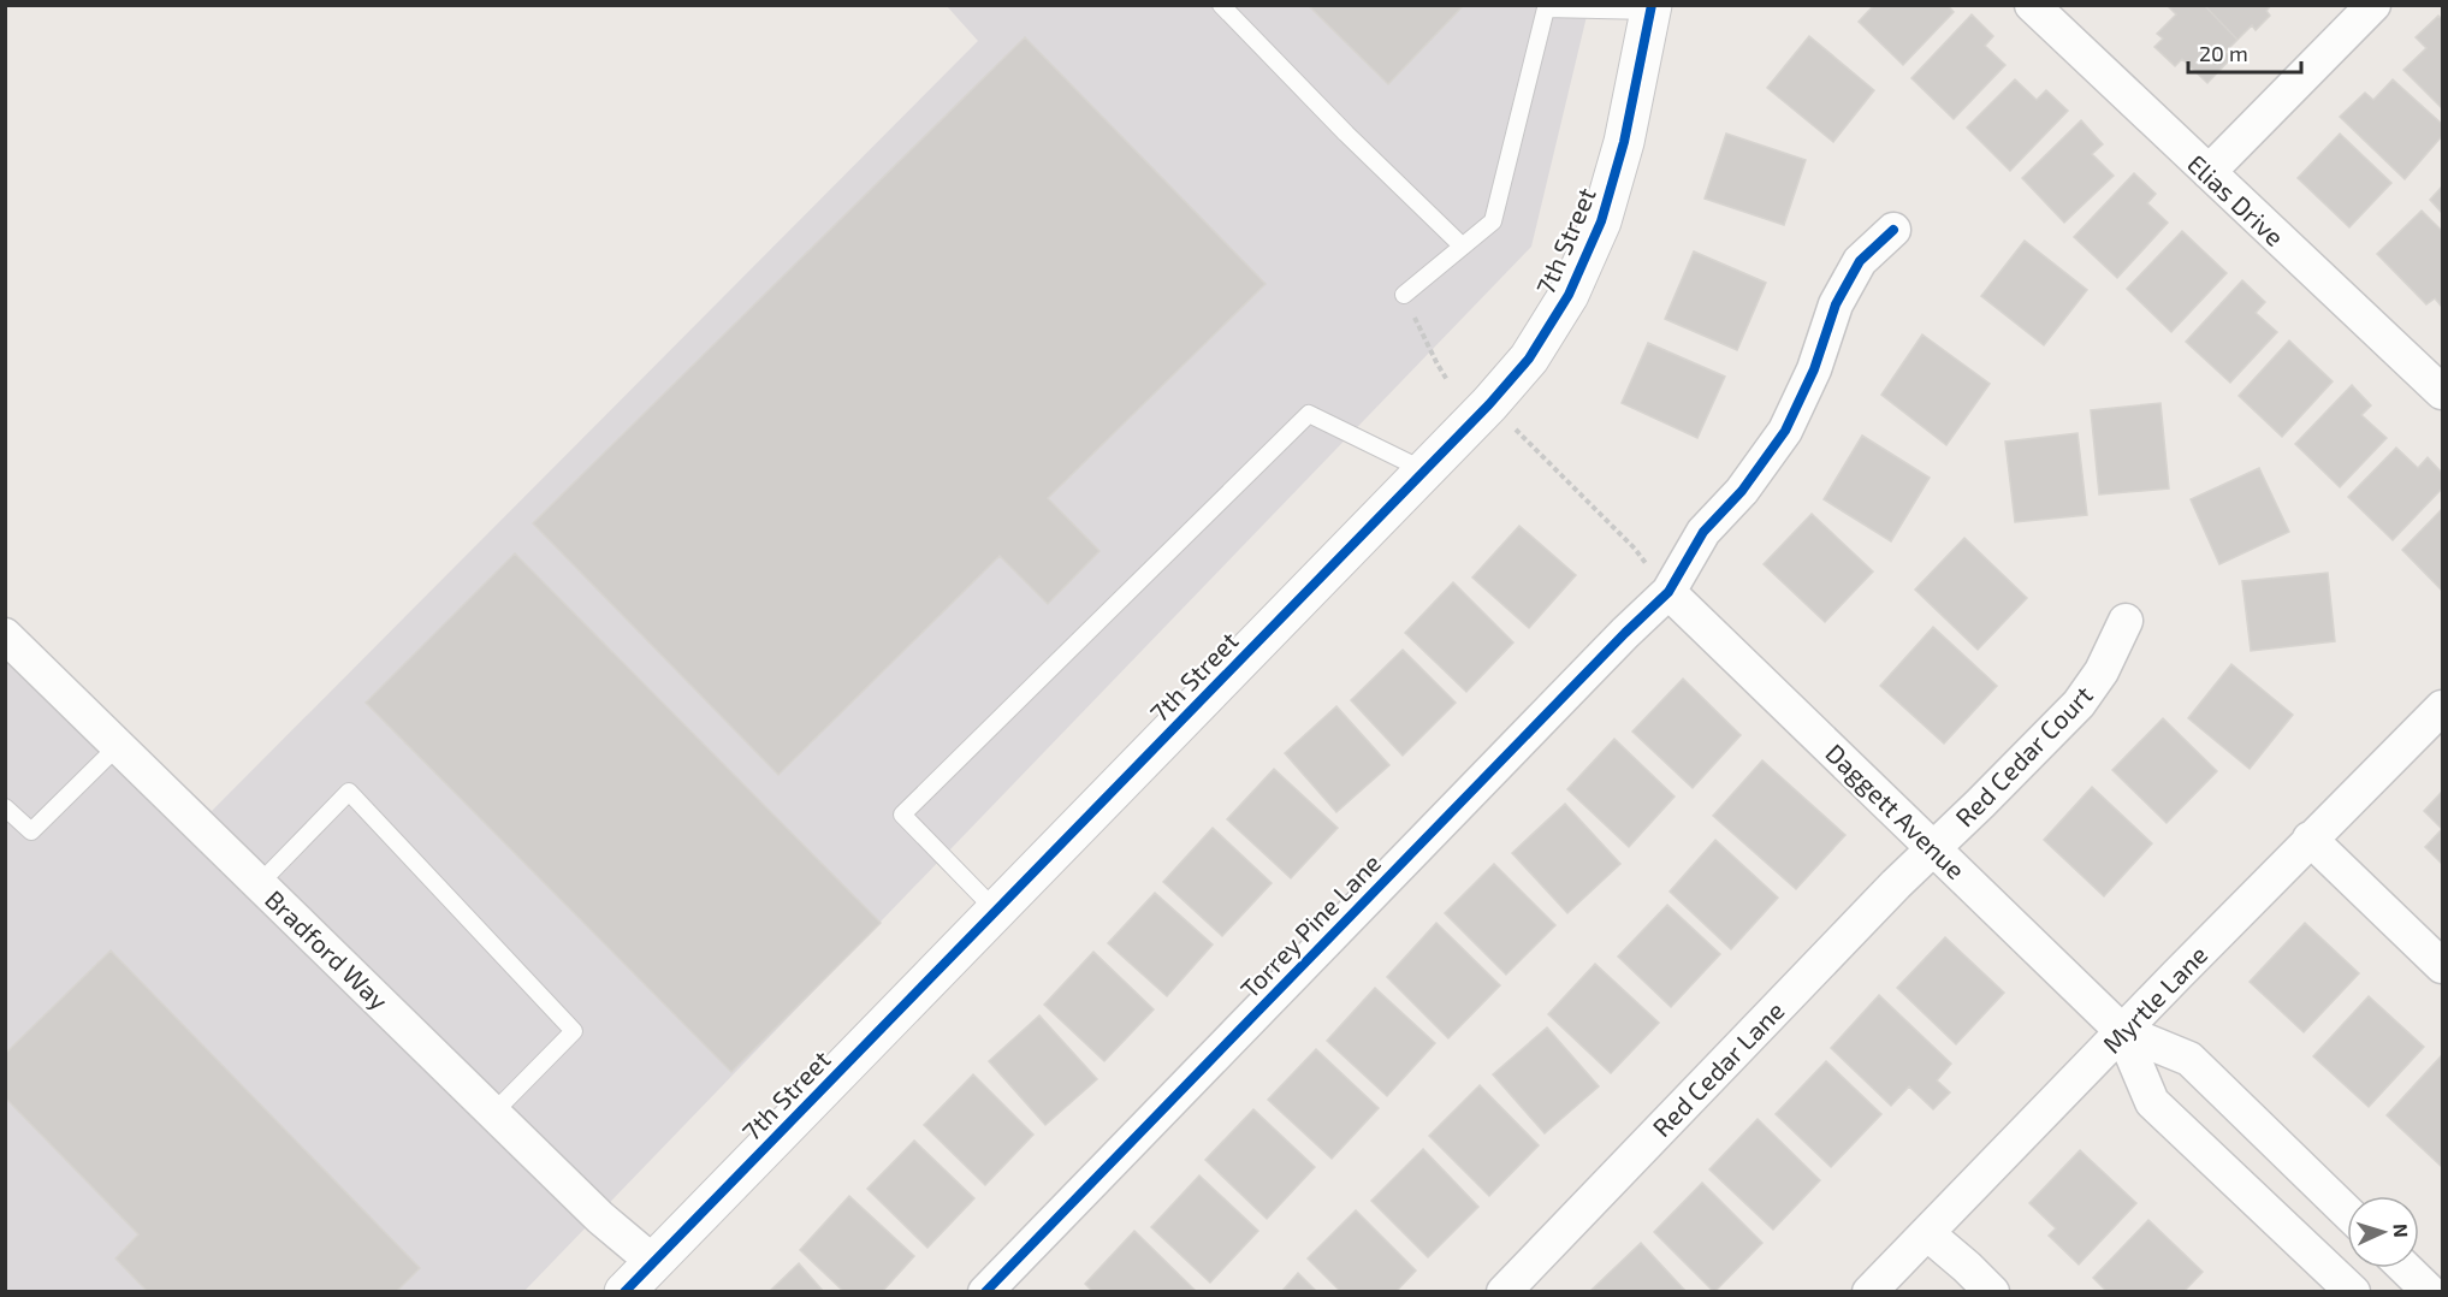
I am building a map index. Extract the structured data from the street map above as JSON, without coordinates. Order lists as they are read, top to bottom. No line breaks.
{"streets":{"street":["Elias Drive","7th Street","Red Cedar Court","Daggett Avenue","Torrey Pine Lane","Bradford Way","Myrtle Lane","Red Cedar Lane"]},"crossings":[["7th Street","Bradford Way"],["Red Cedar Court","Daggett Avenue"],["Red Cedar Court","Red Cedar Lane"],["Daggett Avenue","Torrey Pine Lane"],["Daggett Avenue","Myrtle Lane"],["Daggett Avenue","Red Cedar Lane"]],"scale_bar":"20 m","north":"right"}
